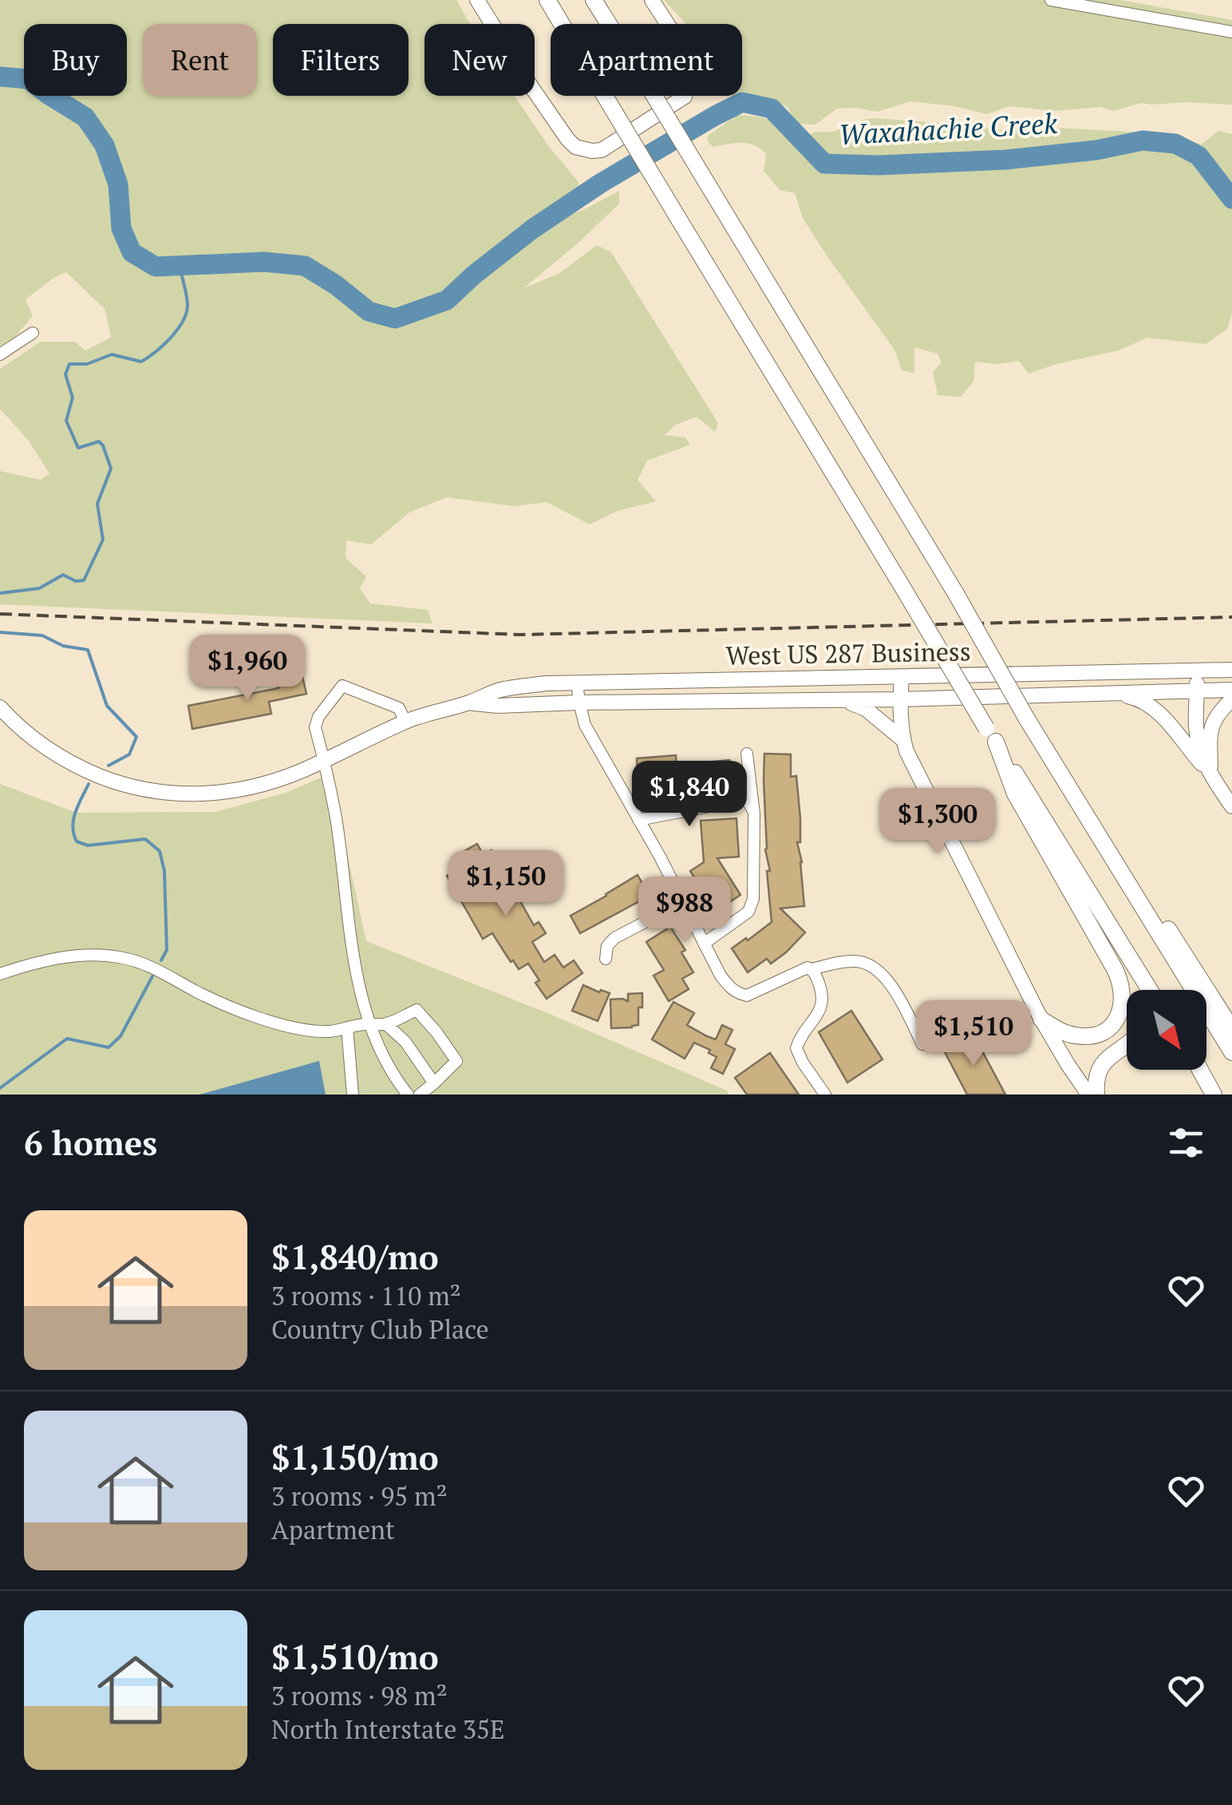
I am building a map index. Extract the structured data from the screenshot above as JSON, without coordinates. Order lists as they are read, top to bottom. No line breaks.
{"streets":{"main road":["West US 287 Business"]},"water":["Waxahachie Creek"],"north":"bottom right","page":{"chip":["Buy","Rent","Filters","New","Apartment"],"price":["$1,960","$1,840","$1,300","$1,150","$988","$1,510"],"heading":"6 homes","list":[{"name":"$1,840/mo","note":"3 rooms · 110 m² · Country Club Place"},{"name":"$1,150/mo","note":"3 rooms · 95 m² · Apartment"},{"name":"$1,510/mo","note":"3 rooms · 98 m² · North Interstate 35E"}]}}
